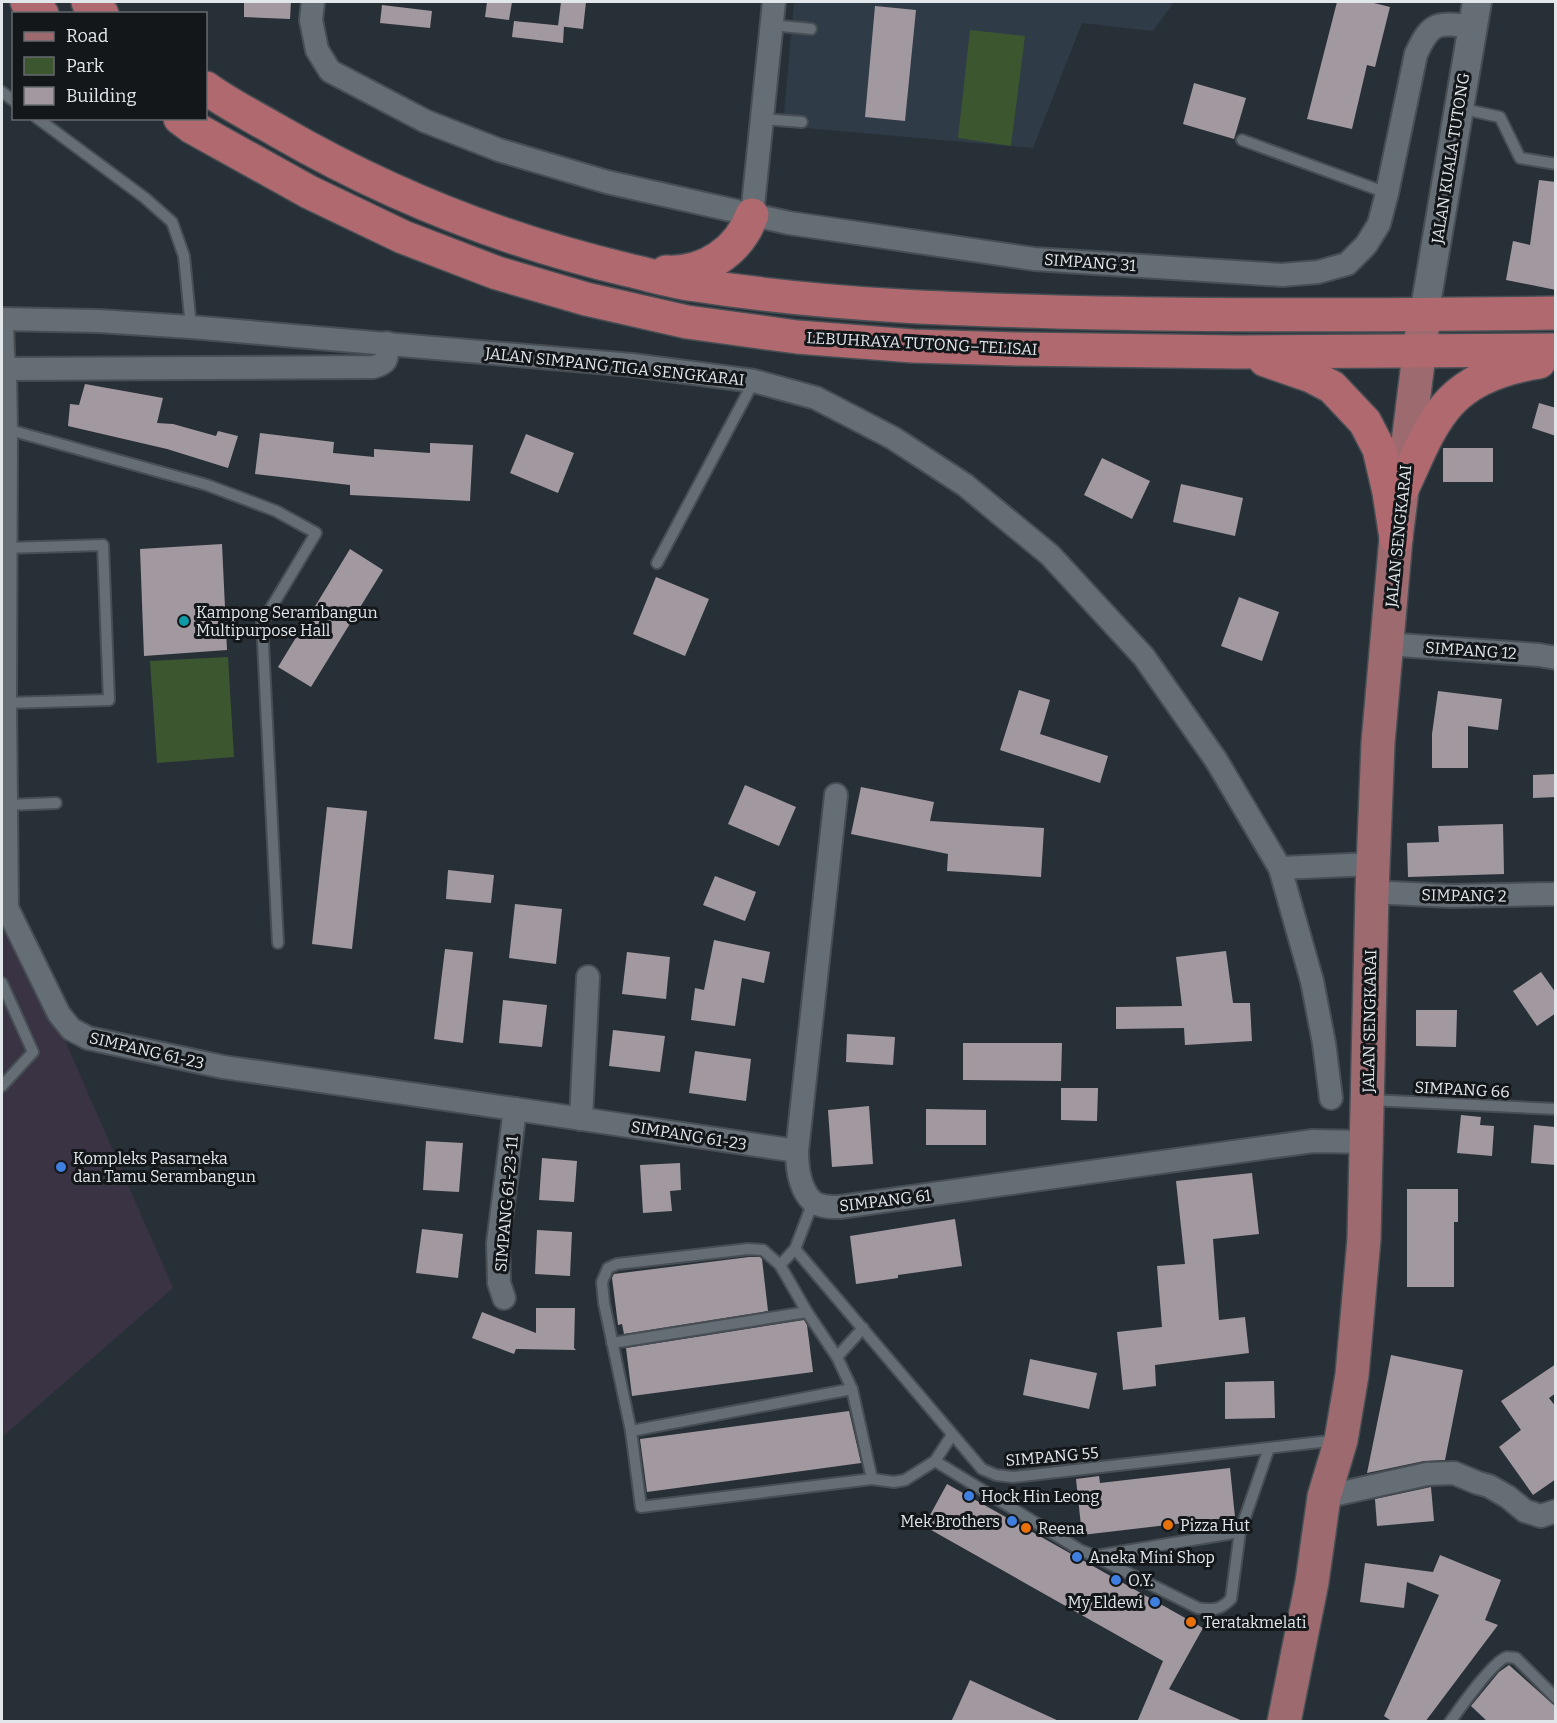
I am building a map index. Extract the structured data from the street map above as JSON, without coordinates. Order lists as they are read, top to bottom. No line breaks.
{"streets":{"highway":["LEBUHRAYA TUTONG–TELISAI"],"main road":["JALAN SENGKARAI"],"street":["JALAN KUALA TUTONG","SIMPANG 31","JALAN SIMPANG TIGA SENGKARAI","SIMPANG 12","SIMPANG 2","SIMPANG 61-23","SIMPANG 61","SIMPANG 61-23-11"],"lane":["SIMPANG 66","SIMPANG 55"]},"crossings":[["JALAN KUALA TUTONG","SIMPANG 31"],["JALAN KUALA TUTONG","JALAN SENGKARAI"],["LEBUHRAYA TUTONG–TELISAI","JALAN SENGKARAI"],["JALAN SENGKARAI","SIMPANG 12"],["JALAN SENGKARAI","SIMPANG 2"],["JALAN SENGKARAI","SIMPANG 66"],["JALAN SENGKARAI","SIMPANG 61"],["JALAN SENGKARAI","SIMPANG 55"],["SIMPANG 61-23","SIMPANG 61-23-11"]],"places":["Kampong Serambangun Multipurpose Hall","Kompleks Pasarneka dan Tamu Serambangun","Hock Hin Leong","Mek Brothers","Pizza Hut","Reena","Aneka Mini Shop","O.Y.","My Eldewi","Teratakmelati"],"legend":["Road","Park","Building"]}
